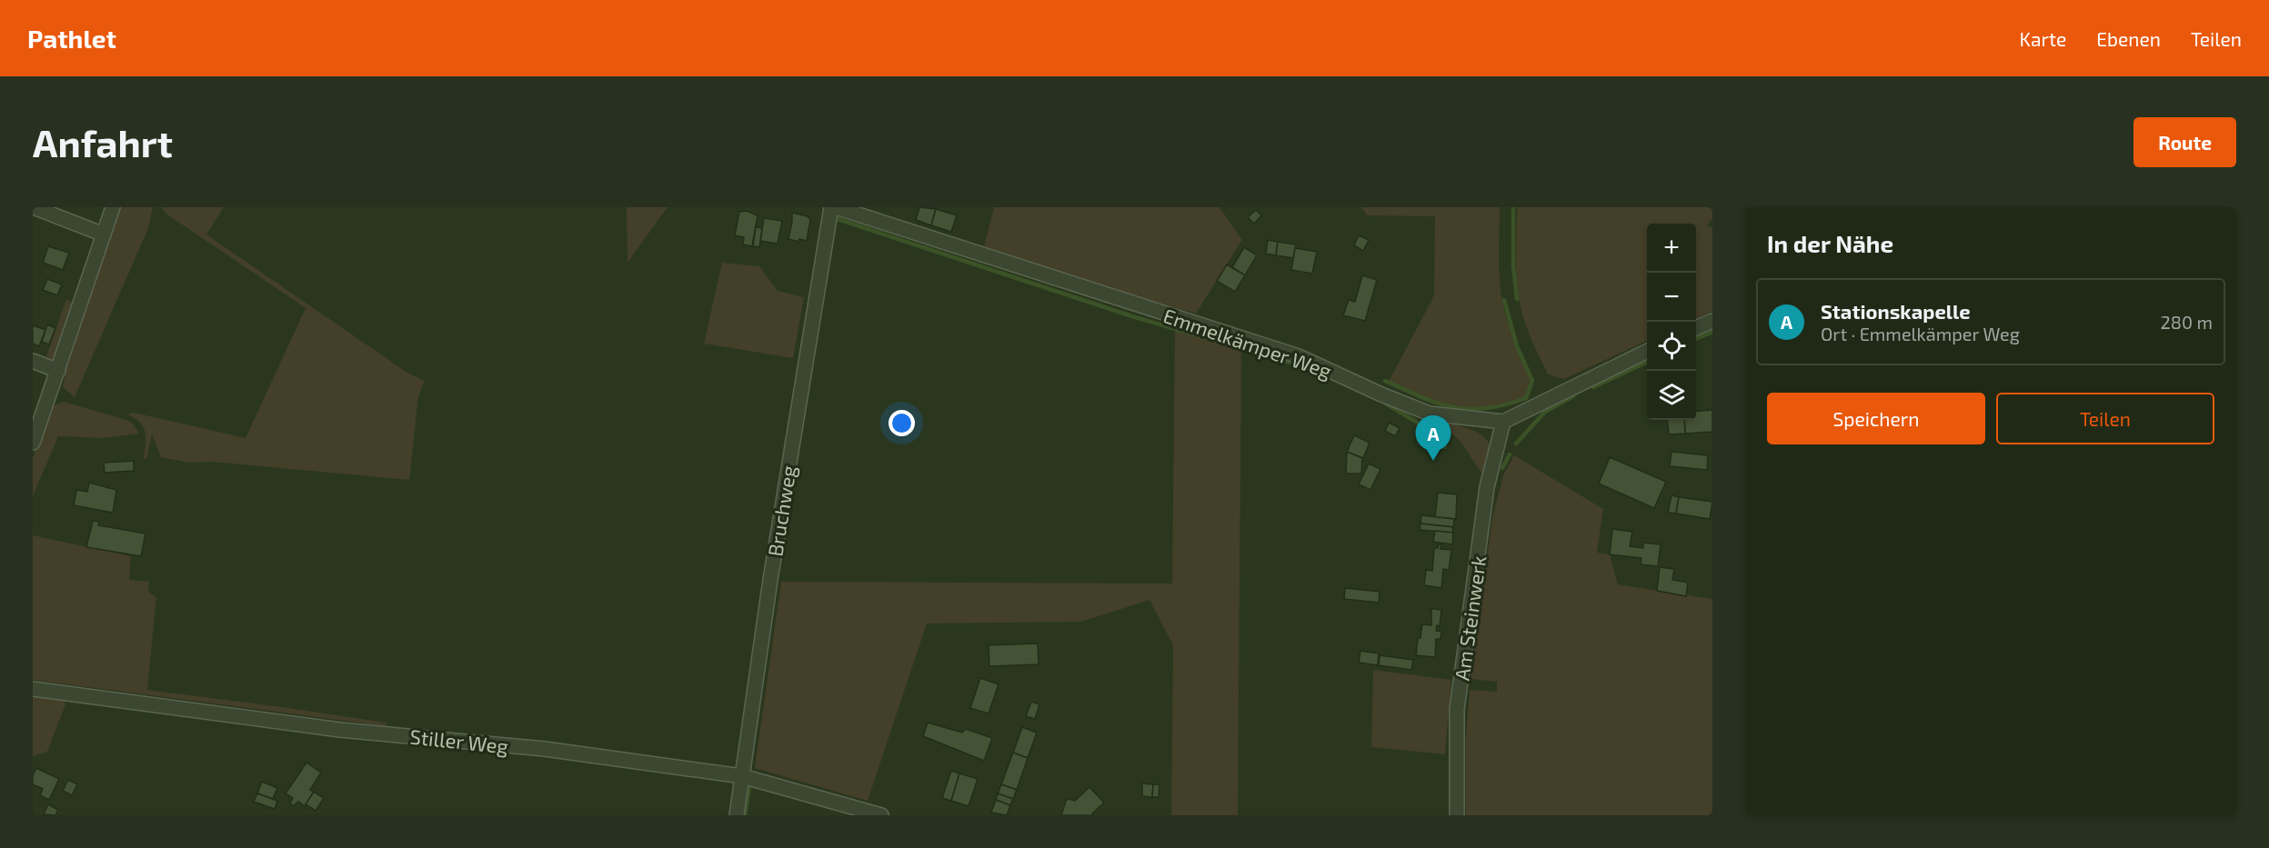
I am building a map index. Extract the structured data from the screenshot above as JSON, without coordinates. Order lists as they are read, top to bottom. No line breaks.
{"streets":{"street":["Emmelkämper Weg","Bruchweg","Am Steinwerk","Stiller Weg"]},"crossings":[["Emmelkämper Weg","Bruchweg"],["Emmelkämper Weg","Am Steinwerk"],["Bruchweg","Stiller Weg"]],"page":{"header":"Pathlet","nav":["Karte","Ebenen","Teilen"],"buttons":["Route",["Speichern","Teilen"]],"title":"Anfahrt","heading":"In der Nähe","map_buttons":["+","−"],"list":[{"mark":"A","name":"Stationskapelle","note":"Ort · Emmelkämper Weg","value":"280 m"}],"pins":"A"}}
